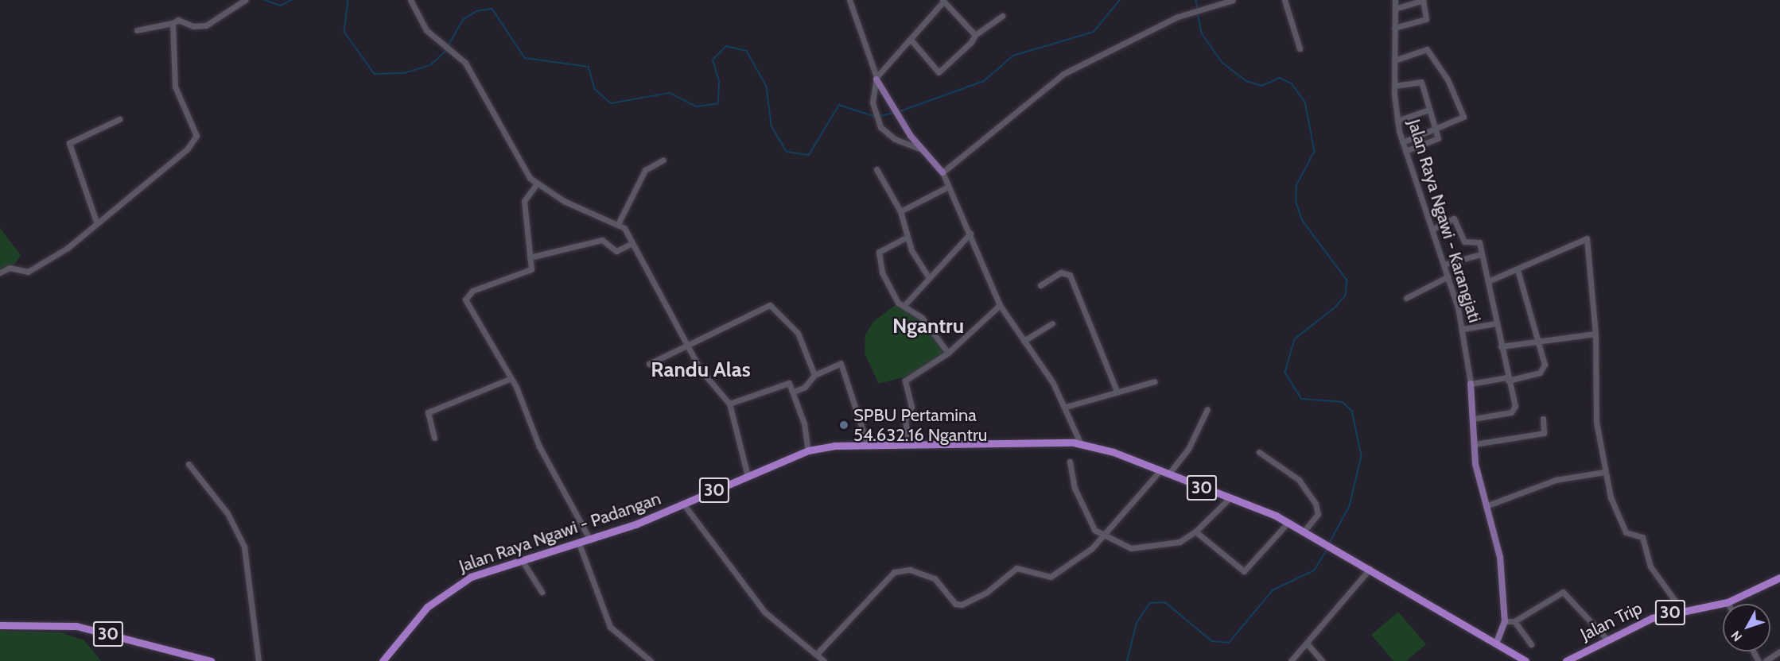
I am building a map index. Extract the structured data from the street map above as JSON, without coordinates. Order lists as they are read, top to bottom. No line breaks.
{"streets":{"highway":["30","Jalan Raya Ngawi - Padangan","Jalan Trip"],"main road":["Jalan Raya Ngawi - Karangjati"]},"crossings":[["30","Jalan Raya Ngawi - Padangan"]],"districts":["Ngantru","Randu Alas"],"places":["SPBU Pertamina 54.632.16 Ngantru"],"north":"bottom left"}
